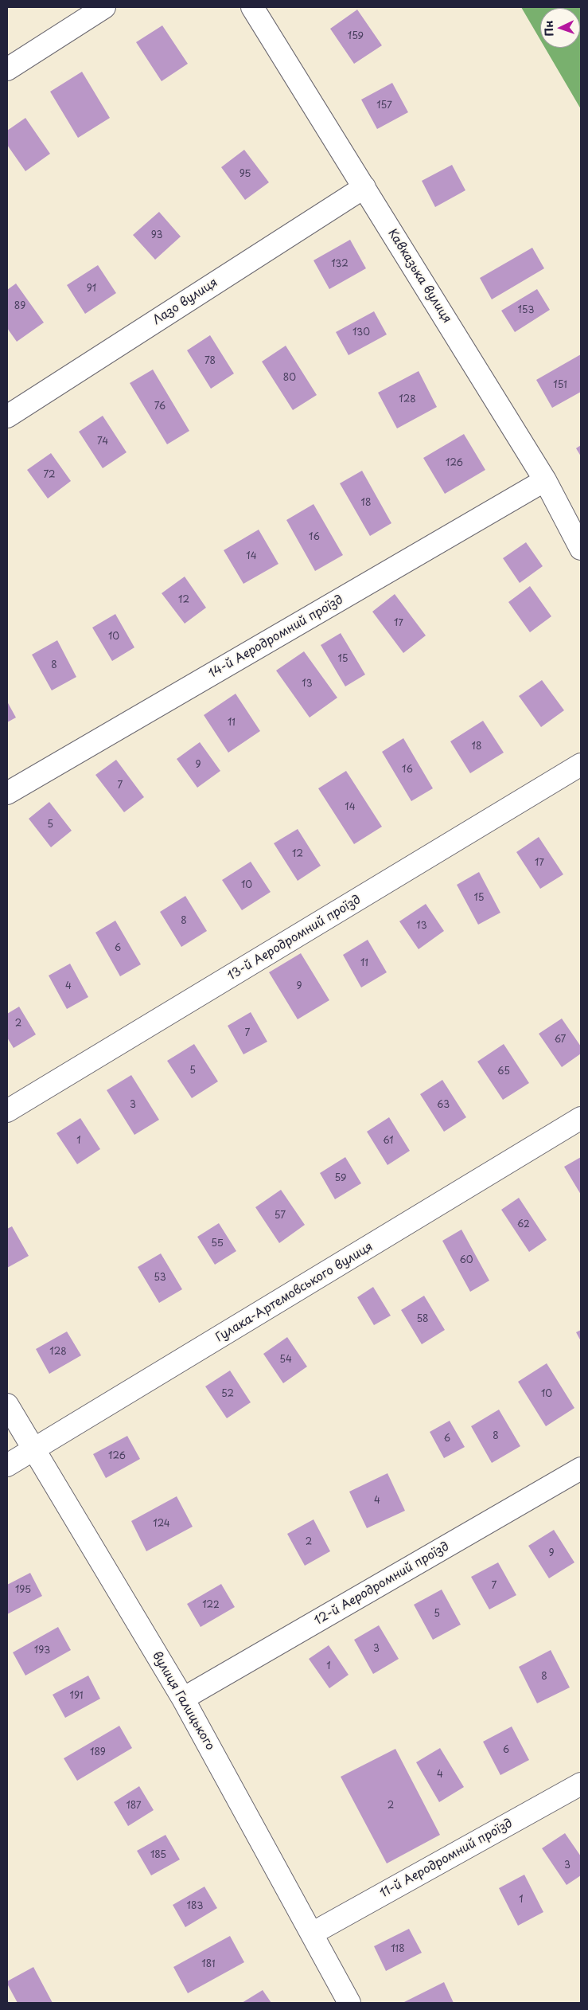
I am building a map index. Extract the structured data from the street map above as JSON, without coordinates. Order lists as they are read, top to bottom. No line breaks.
{"streets":{"street":["Кавказька вулиця","Лазо вулиця","14-й Аеродромний проїзд","13-й Аеродромний проїзд","Гулака-Артемовського вулиця","12-й Аеродромний проїзд","вулиця Галицького","11-й Аеродромний проїзд"]},"crossings":[["Кавказька вулиця","Лазо вулиця"],["Кавказька вулиця","14-й Аеродромний проїзд"],["Гулака-Артемовського вулиця","вулиця Галицького"],["12-й Аеродромний проїзд","вулиця Галицького"],["вулиця Галицького","11-й Аеродромний проїзд"]],"house_numbers":["159","157","95","93","132","91","89","153","130","78","80","151","128","76","74","126","72","18","16","14","12","17","10","15","8","13","11","18","9","16","7","14","5","12","17","10","15","8","13","6","11","4","9","2","7","67","5","65","3","63","1","61","59","57","62","55","60","53","58","128","54","52","10","8","6","126","4","124","2","9","7","195","122","5","3","193","1","8","191","6","189","4","187","2","185","3","1","183","118","181"],"north":"left"}
